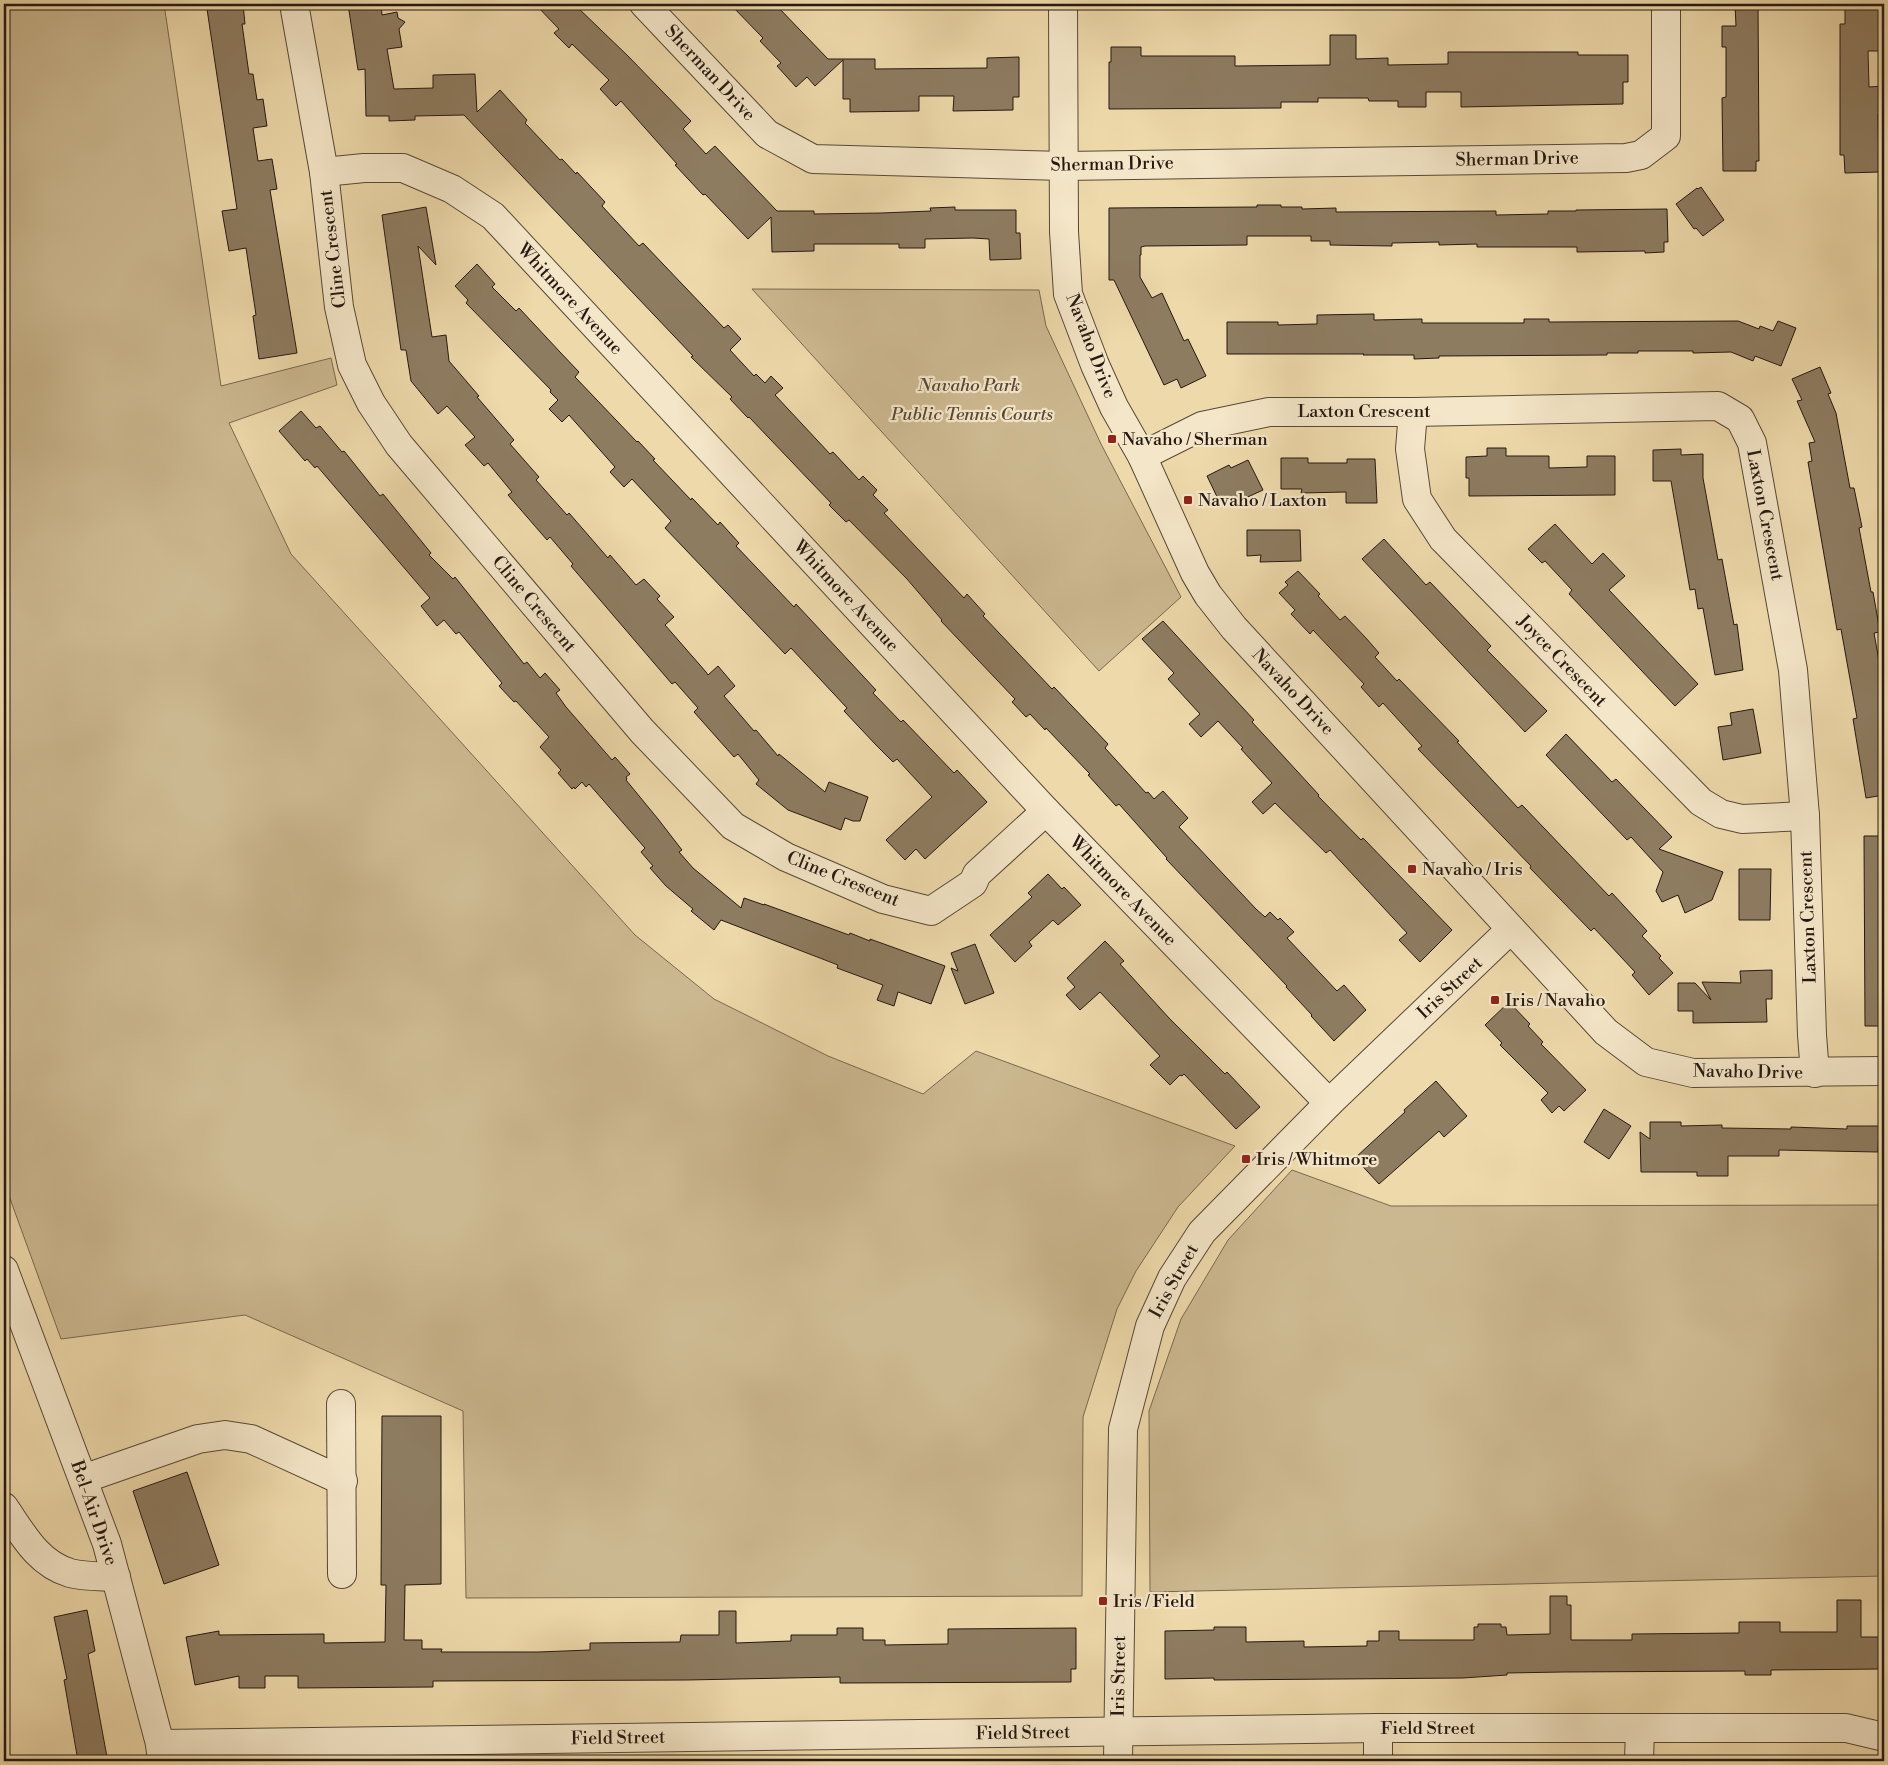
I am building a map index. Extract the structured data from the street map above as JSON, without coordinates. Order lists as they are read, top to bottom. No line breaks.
{"streets":{"street":["Sherman Drive","Cline Crescent","Whitmore Avenue","Navaho Drive","Laxton Crescent","Joyce Crescent","Iris Street","Bel-Air Drive","Field Street"]},"crossings":[["Sherman Drive","Navaho Drive"],["Cline Crescent","Whitmore Avenue"],["Whitmore Avenue","Iris Street"],["Navaho Drive","Laxton Crescent"],["Navaho Drive","Iris Street"],["Laxton Crescent","Joyce Crescent"],["Iris Street","Field Street"],["Bel-Air Drive","Field Street"]],"parks":["Navaho Park","Public Tennis Courts"],"places":{"transit":["Navaho / Sherman","Navaho / Laxton","Navaho / Iris","Iris / Navaho","Iris / Whitmore","Iris / Field"]}}
